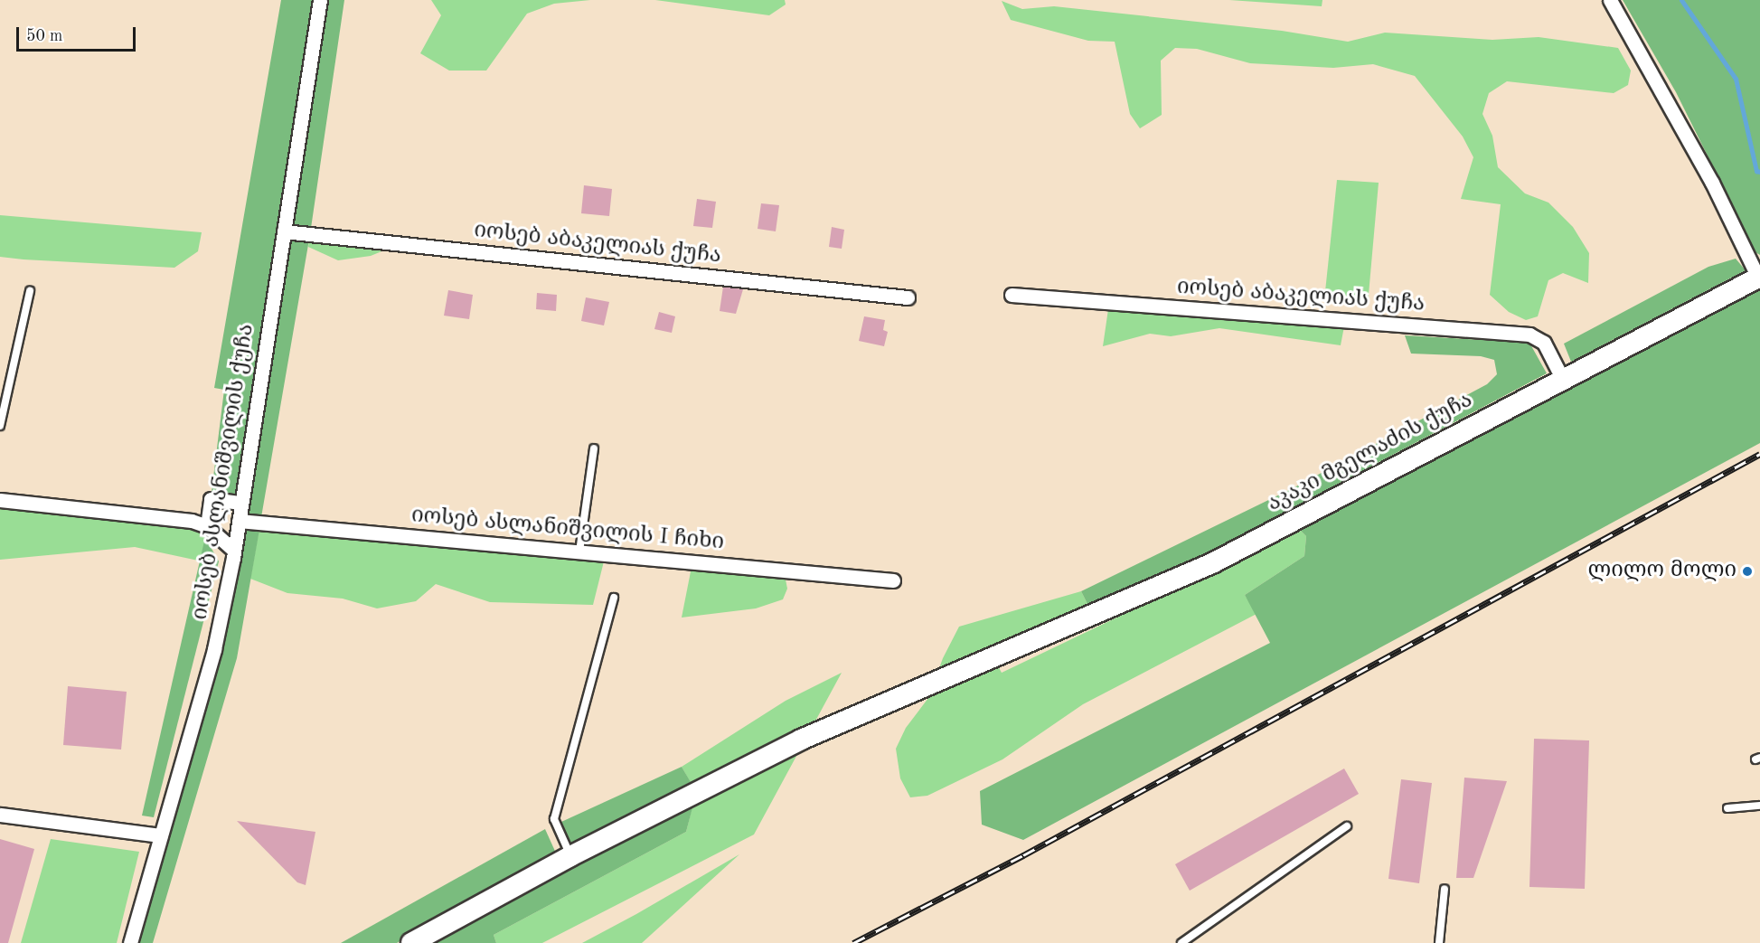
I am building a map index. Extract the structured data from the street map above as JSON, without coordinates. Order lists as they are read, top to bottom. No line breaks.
{"streets":{"street":["იოსებ აბაკელიას ქუჩა","აკაკი მგელაძის ქუჩა","იოსებ ასლანიშვილის ქუჩა","იოსებ ასლანიშვილის I ჩიხი"]},"crossings":[["იოსებ აბაკელიას ქუჩა","აკაკი მგელაძის ქუჩა"],["იოსებ აბაკელიას ქუჩა","იოსებ ასლანიშვილის ქუჩა"],["იოსებ ასლანიშვილის ქუჩა","იოსებ ასლანიშვილის I ჩიხი"]],"places":["ლილო მოლი"],"scale_bar":"50 m"}
